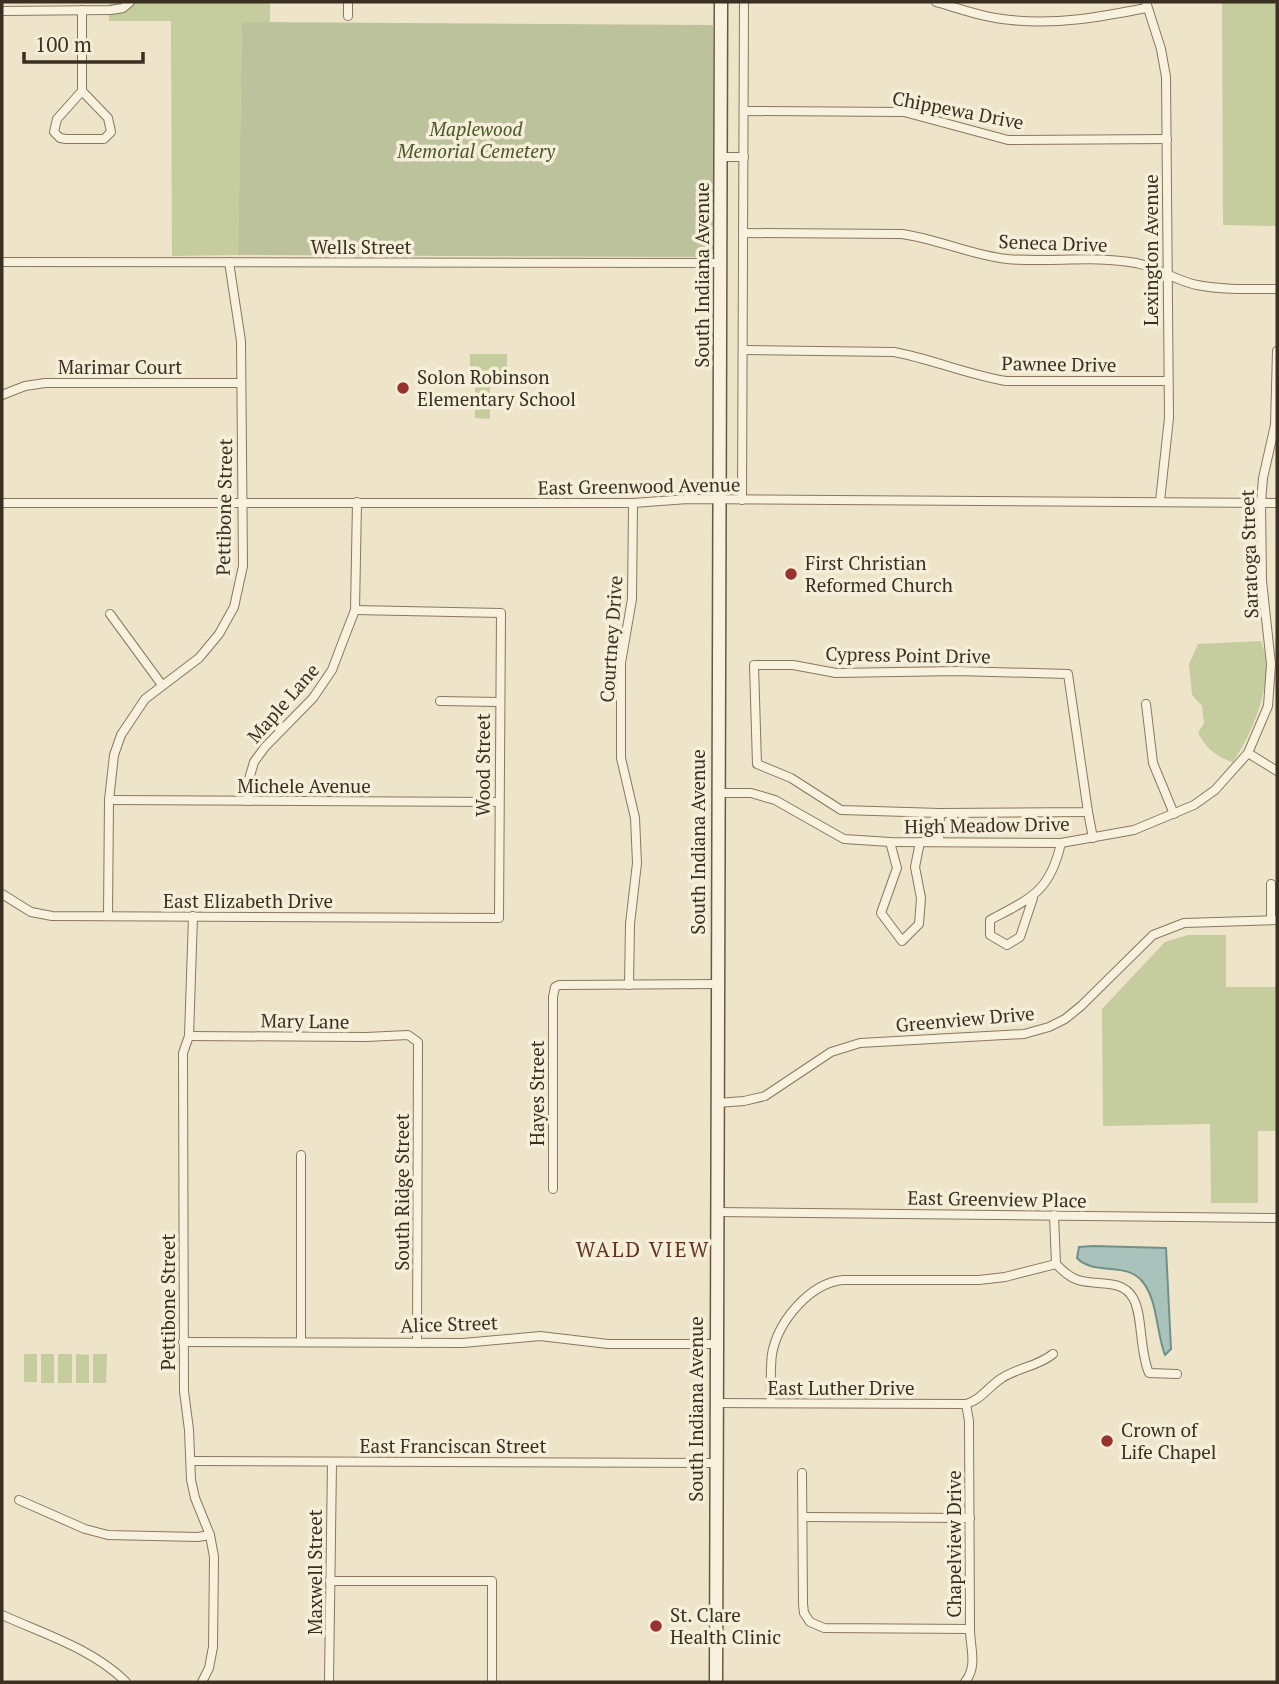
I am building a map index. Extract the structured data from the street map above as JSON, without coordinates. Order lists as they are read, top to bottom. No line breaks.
{"streets":{"main road":["South Indiana Avenue"],"street":["Chippewa Drive","Seneca Drive","Wells Street","Lexington Avenue","Pawnee Drive","Marimar Court","East Greenwood Avenue","Pettibone Street","Saratoga Street","Courtney Drive","Cypress Point Drive","Maple Lane","Wood Street","Michele Avenue","High Meadow Drive","East Elizabeth Drive","Greenview Drive","Mary Lane","Hayes Street","South Ridge Street","East Greenview Place","Alice Street","East Luther Drive","East Franciscan Street","Chapelview Drive","Maxwell Street"]},"crossings":[["Chippewa Drive","Lexington Avenue"],["Seneca Drive","Lexington Avenue"],["Wells Street","South Indiana Avenue"],["Wells Street","Pettibone Street"],["Lexington Avenue","Pawnee Drive"],["Lexington Avenue","East Greenwood Avenue"],["South Indiana Avenue","East Greenwood Avenue"],["South Indiana Avenue","High Meadow Drive"],["South Indiana Avenue","Greenview Drive"],["South Indiana Avenue","East Greenview Place"],["South Indiana Avenue","Alice Street"],["South Indiana Avenue","East Luther Drive"],["South Indiana Avenue","East Franciscan Street"],["Marimar Court","Pettibone Street"],["East Greenwood Avenue","Pettibone Street"],["East Greenwood Avenue","Saratoga Street"],["East Greenwood Avenue","Courtney Drive"],["East Greenwood Avenue","Maple Lane"],["Pettibone Street","Michele Avenue"],["Pettibone Street","East Elizabeth Drive"],["Pettibone Street","Mary Lane"],["Pettibone Street","Alice Street"],["Pettibone Street","East Franciscan Street"],["Saratoga Street","High Meadow Drive"],["Courtney Drive","Hayes Street"],["Maple Lane","Wood Street"],["Maple Lane","Michele Avenue"],["Wood Street","Michele Avenue"],["Wood Street","East Elizabeth Drive"],["Mary Lane","South Ridge Street"],["South Ridge Street","Alice Street"],["East Luther Drive","Chapelview Drive"],["East Franciscan Street","Maxwell Street"]],"districts":["WALD VIEW"],"parks":["Maplewood Memorial Cemetery"],"places":["Solon Robinson Elementary School","First Christian Reformed Church","Crown of Life Chapel","St. Clare Health Clinic"],"scale_bar":"100 m"}
